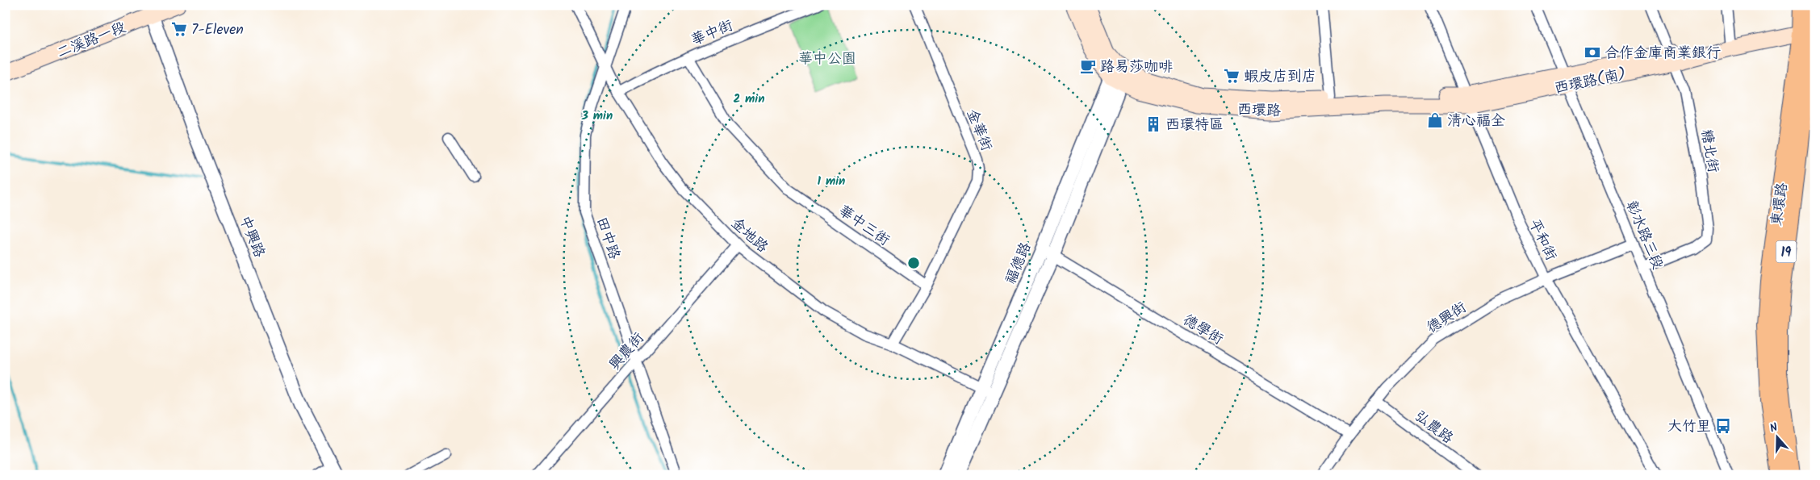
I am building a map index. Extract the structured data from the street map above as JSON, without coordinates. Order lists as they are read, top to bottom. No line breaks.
{"streets":{"main road":["二溪路一段","西環路(南)","西環路","東環路","19"],"street":["華中街","金華街","糖北街","華中三街","金地路","彰水路三段","中興路","田中路","平和街","福德路","德興街","德學街","興農街","弘農路"]},"crossings":[["華中街","華中三街"],["華中街","金地路"],["二溪路一段","中興路"],["西環路(南)","西環路"],["西環路(南)","糖北街"],["西環路(南)","東環路"],["西環路(南)","彰水路三段"],["西環路(南)","平和街"],["西環路","平和街"],["西環路","福德路"],["金華街","華中三街"],["糖北街","彰水路三段"],["金地路","田中路"],["金地路","福德路"],["金地路","興農街"],["彰水路三段","德興街"],["田中路","興農街"],["平和街","德興街"],["福德路","德學街"],["德興街","德學街"],["德興街","弘農路"]],"parks":["華中公園"],"places":{"supermarket":["7-Eleven","蝦皮店到店"],"bank":["合作金庫商業銀行"],"cafe":["路易莎咖啡"],"shop":["清心福全"],"building":["西環特區"],"bus stop":["大竹里"]},"north":"top","rings":["2 min","3 min","1 min"]}
